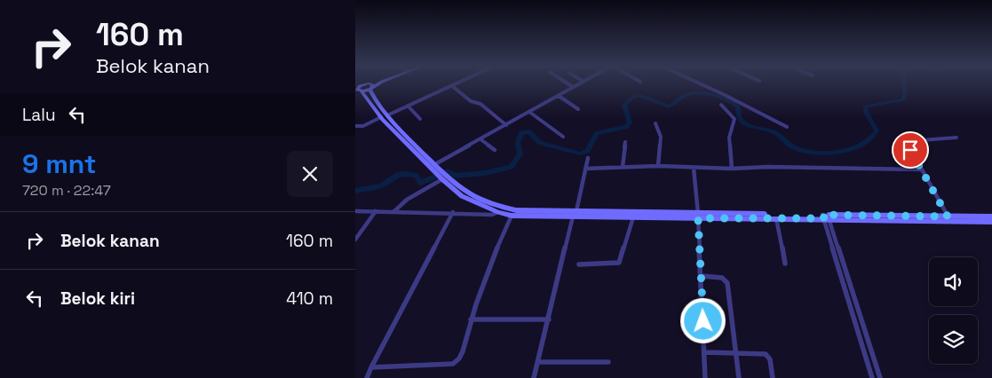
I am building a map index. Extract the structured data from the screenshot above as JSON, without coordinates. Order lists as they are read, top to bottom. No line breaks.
{"page":{"turn":["160 m","Belok kanan"],"then":"Lalu","heading":["9 mnt","720 m · 22:47"],"list":[{"name":"Belok kanan","value":"160 m"},{"name":"Belok kiri","value":"410 m"}]}}
